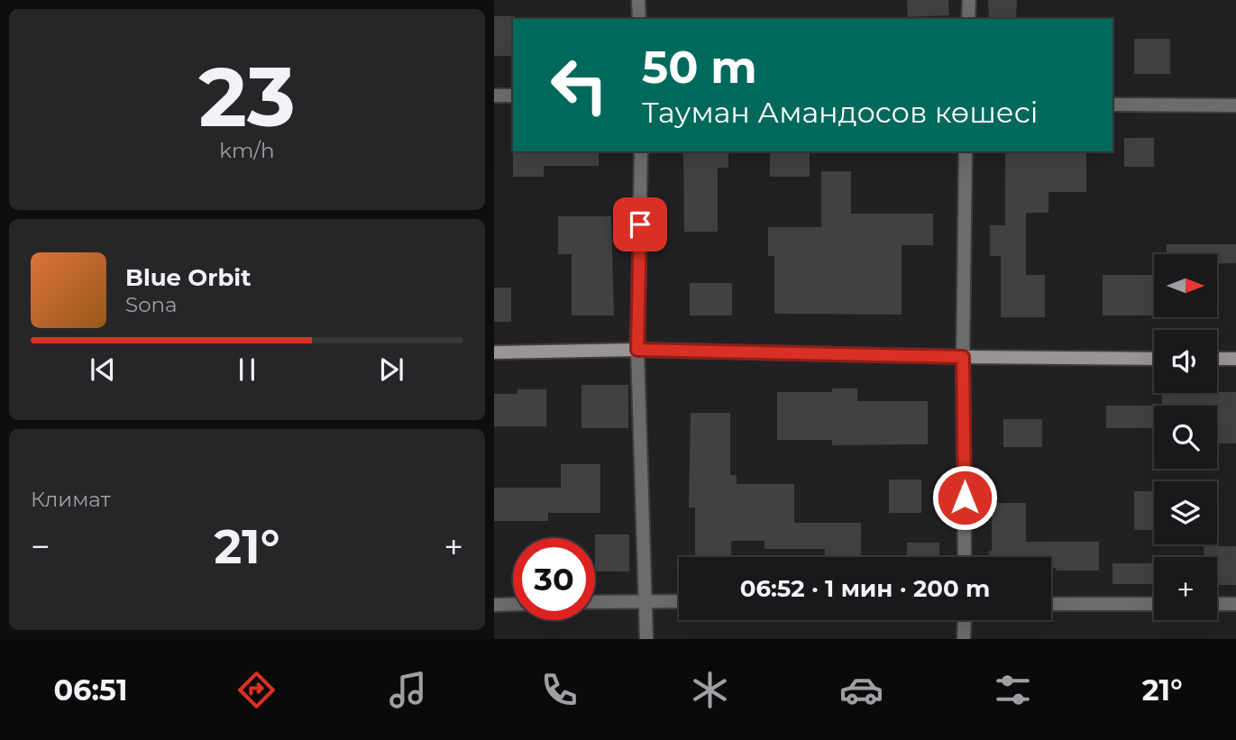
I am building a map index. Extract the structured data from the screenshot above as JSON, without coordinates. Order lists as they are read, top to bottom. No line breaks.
{"north":"right","page":{"tile":[["23","km/h"],"Климат"],"turn":["50 m","Тауман Амандосов көшесі"],"song":["Blue Orbit","Sona"],"map_buttons":"+","heat":["−","21°","+"],"limit":"30","trip":"06:52 · 1 мин · 200 m","tabs":["06:51","21°"]}}
